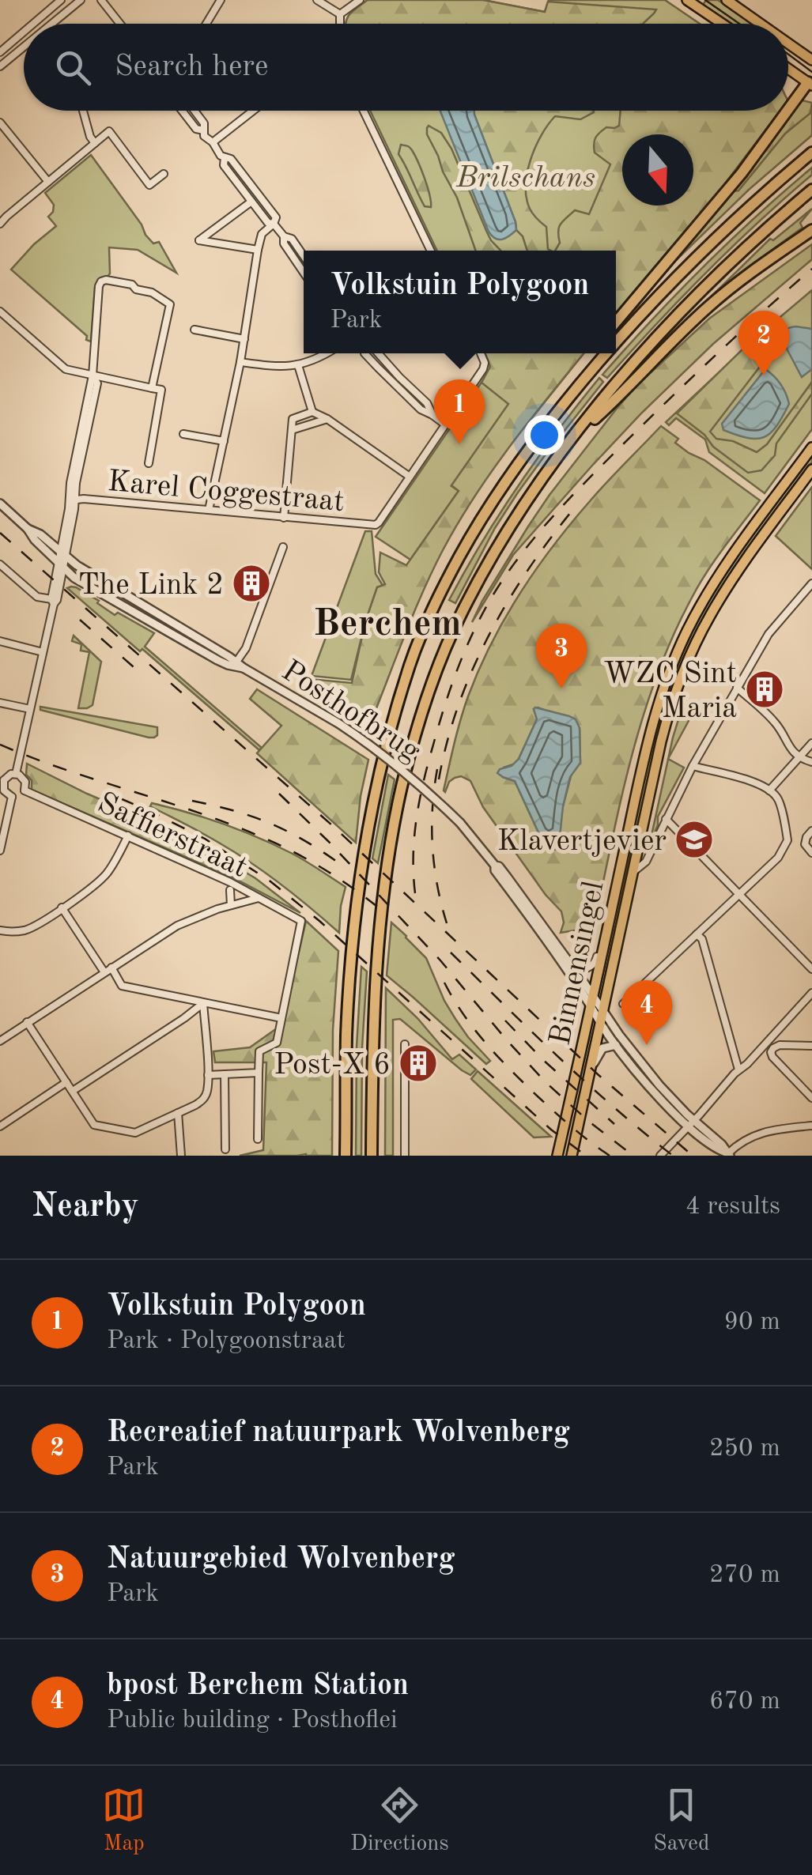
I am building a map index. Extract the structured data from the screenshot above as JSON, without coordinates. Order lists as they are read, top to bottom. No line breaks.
{"streets":{"main road":["Binnensingel"],"street":["Karel Coggestraat","Posthofbrug","Saffierstraat"]},"crossings":[["Karel Coggestraat","Posthofbrug"],["Karel Coggestraat","Saffierstraat"],["Posthofbrug","Binnensingel"]],"districts":["Berchem"],"parks":["Brilschans"],"places":{"building":["The Link 2","WZC Sint Maria","Post-X 6"],"school or university":["Klavertjevier"]},"north":"bottom","page":{"search":"Search here","popup":["Volkstuin Polygoon","Park"],"pins":["2","1","3","4"],"heading":["Nearby","4 results"],"list":[{"mark":"1","name":"Volkstuin Polygoon","note":"Park · Polygoonstraat","value":"90 m"},{"mark":"2","name":"Recreatief natuurpark Wolvenberg","note":"Park","value":"250 m"},{"mark":"3","name":"Natuurgebied Wolvenberg","note":"Park","value":"270 m"},{"mark":"4","name":"bpost Berchem Station","note":"Public building · Posthoflei","value":"670 m"}],"nav":["Map","Directions","Saved"]}}
